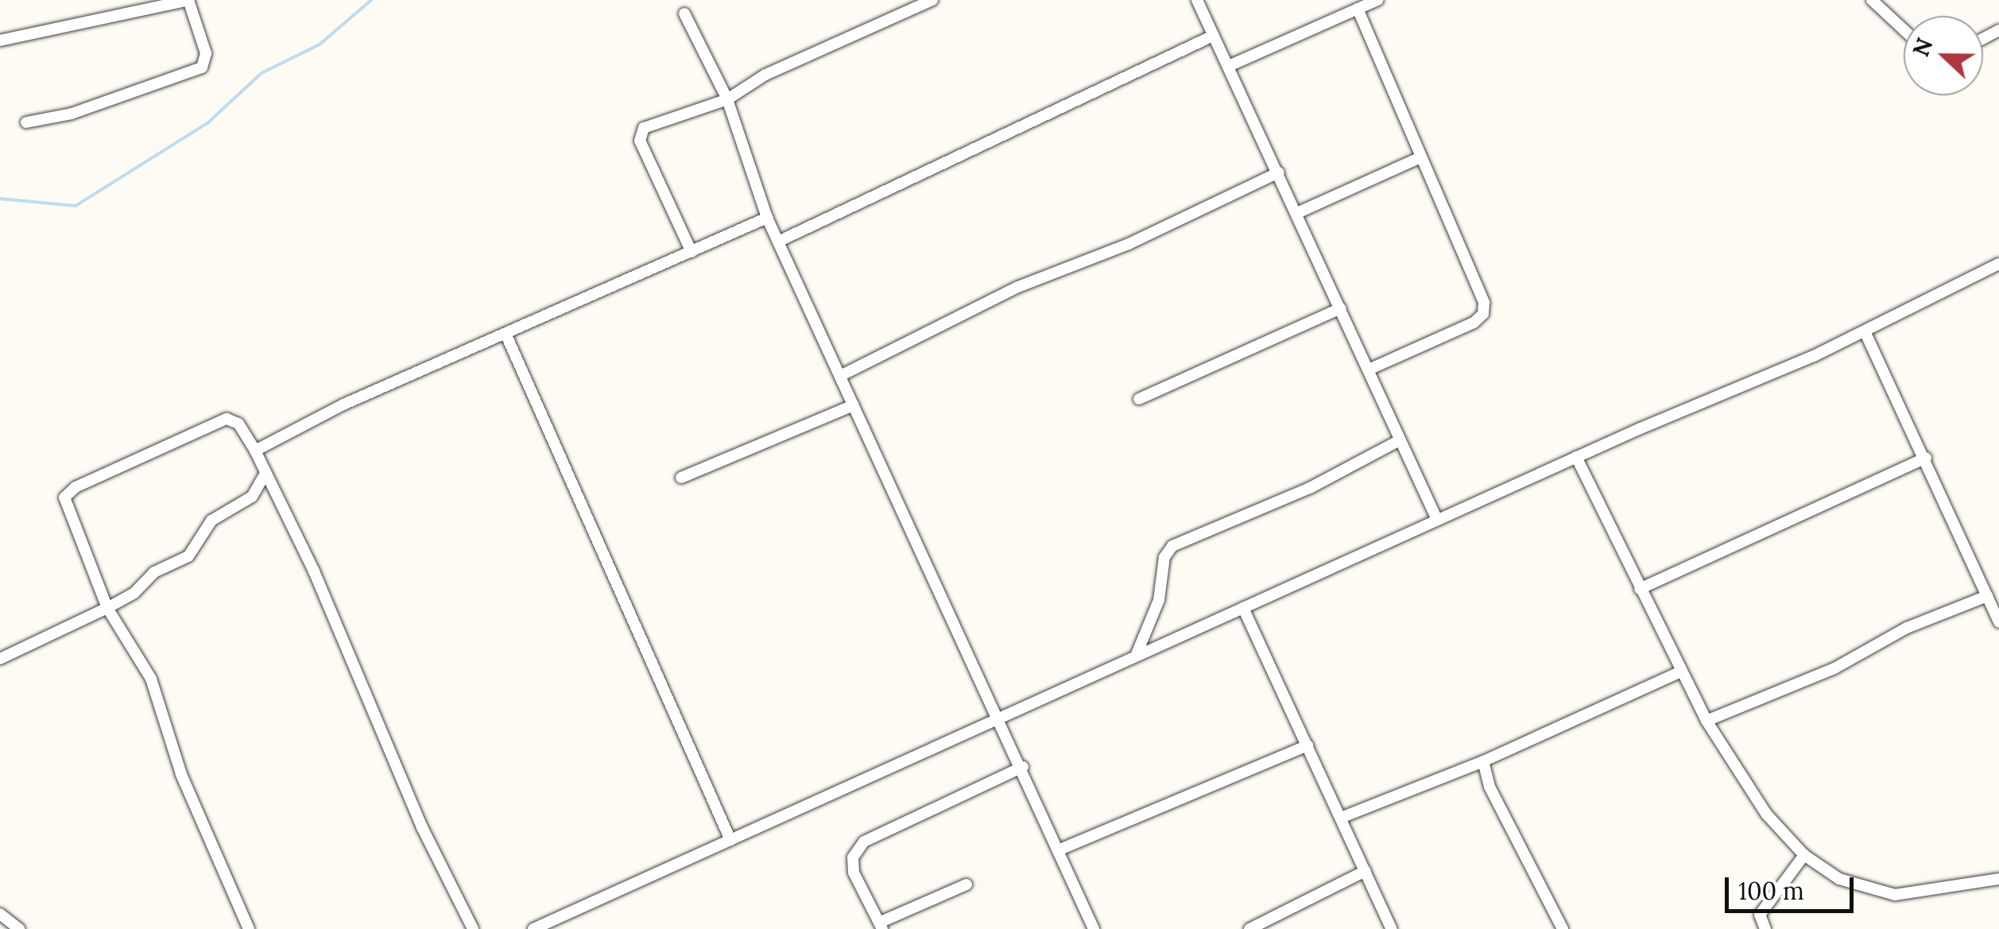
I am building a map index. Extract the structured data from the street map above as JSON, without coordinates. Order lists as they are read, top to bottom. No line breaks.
{"scale_bar":"100 m","north":"left"}
